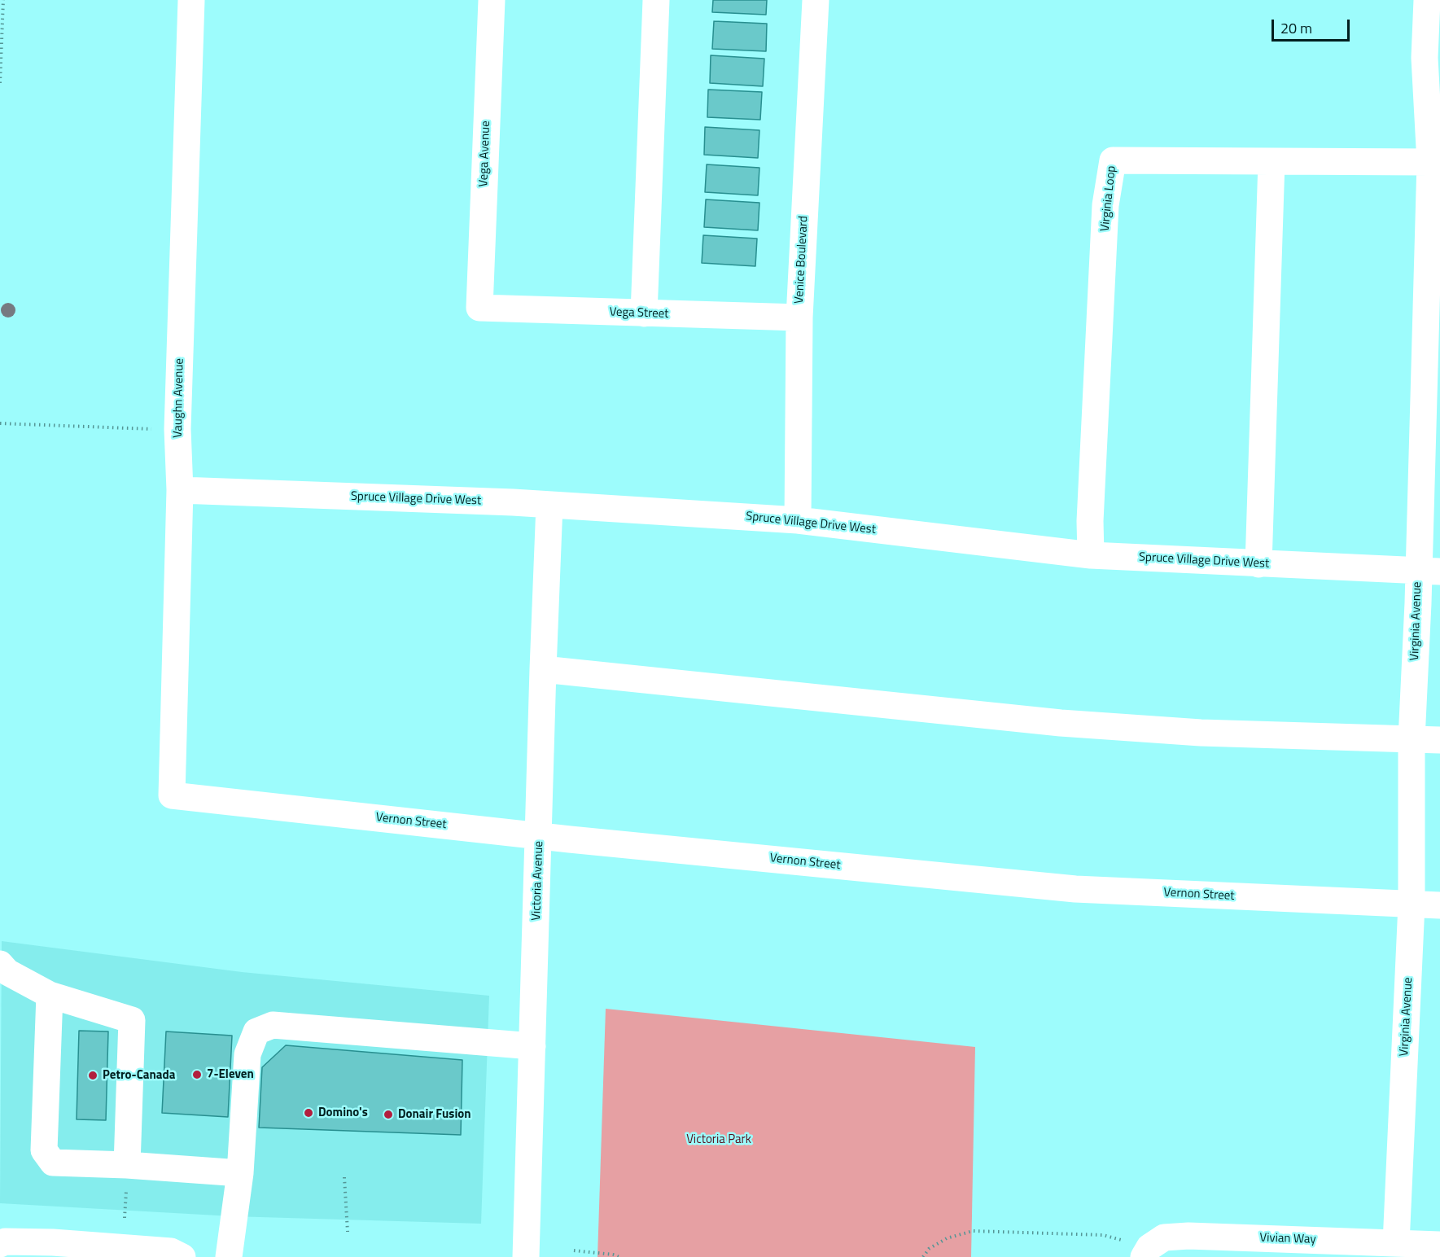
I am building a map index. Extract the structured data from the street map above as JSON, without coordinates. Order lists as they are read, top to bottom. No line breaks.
{"streets":{"street":["Vega Avenue","Virginia Loop","Venice Boulevard","Vega Street","Vaughn Avenue","Spruce Village Drive West","Virginia Avenue","Vernon Street","Victoria Avenue","Vivian Way"]},"crossings":[["Vega Avenue","Vega Street"],["Virginia Loop","Spruce Village Drive West"],["Virginia Loop","Virginia Avenue"],["Venice Boulevard","Vega Street"],["Venice Boulevard","Spruce Village Drive West"],["Vaughn Avenue","Spruce Village Drive West"],["Vaughn Avenue","Vernon Street"],["Spruce Village Drive West","Virginia Avenue"],["Spruce Village Drive West","Victoria Avenue"],["Virginia Avenue","Vernon Street"],["Virginia Avenue","Vivian Way"],["Vernon Street","Victoria Avenue"]],"parks":["Victoria Park"],"places":["7-Eleven","Petro-Canada","Domino's","Donair Fusion"],"scale_bar":"20 m"}
